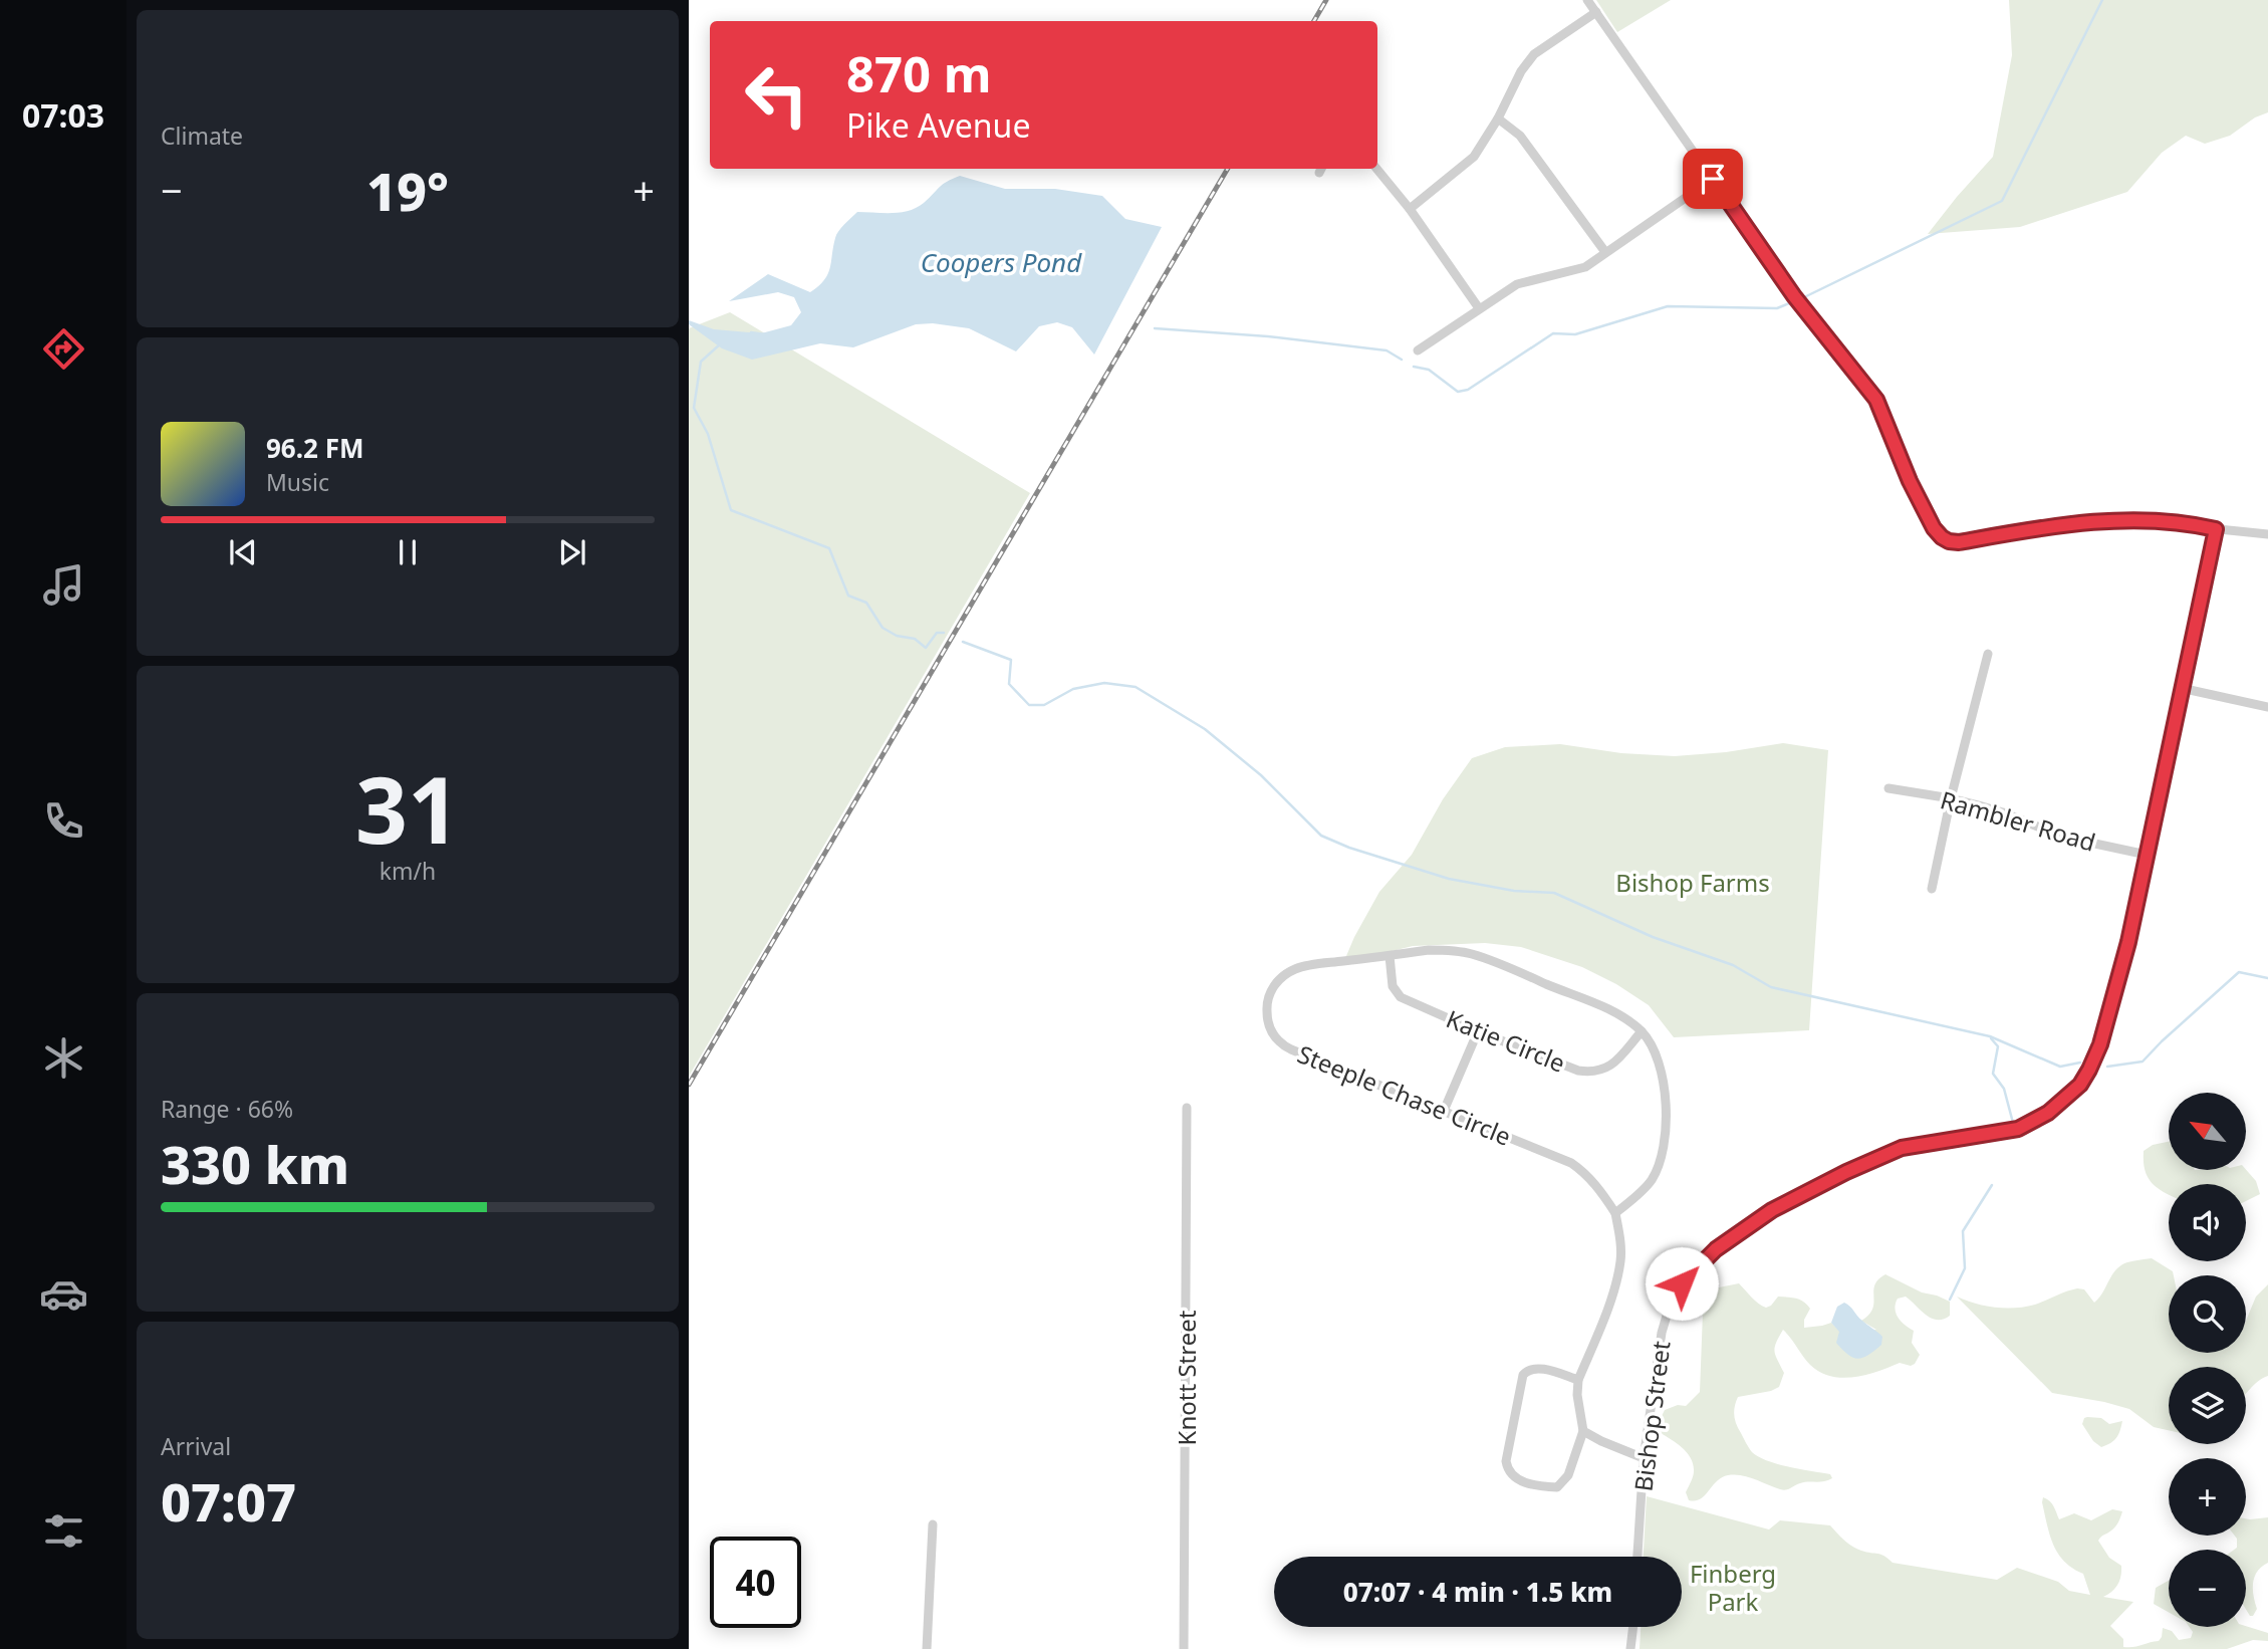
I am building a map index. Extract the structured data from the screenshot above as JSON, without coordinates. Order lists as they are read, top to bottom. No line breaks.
{"streets":{"street":["Rambler Road","Katie Circle","Steeple Chase Circle","Knott Street","Bishop Street"]},"crossings":[["Rambler Road","Bishop Street"],["Katie Circle","Steeple Chase Circle"]],"water":["Coopers Pond"],"parks":["Bishop Farms","Finberg Park"],"north":"top left","page":{"tabs":"07:03","tile":["Climate",["31","km/h"],["Range · 66%","330 km"],["Arrival","07:07"]],"turn":["870 m","Pike Avenue"],"heat":["−","19°","+"],"song":["96.2 FM","Music"],"map_buttons":["+","−"],"limit":"40","trip":"07:07 · 4 min · 1.5 km"}}
